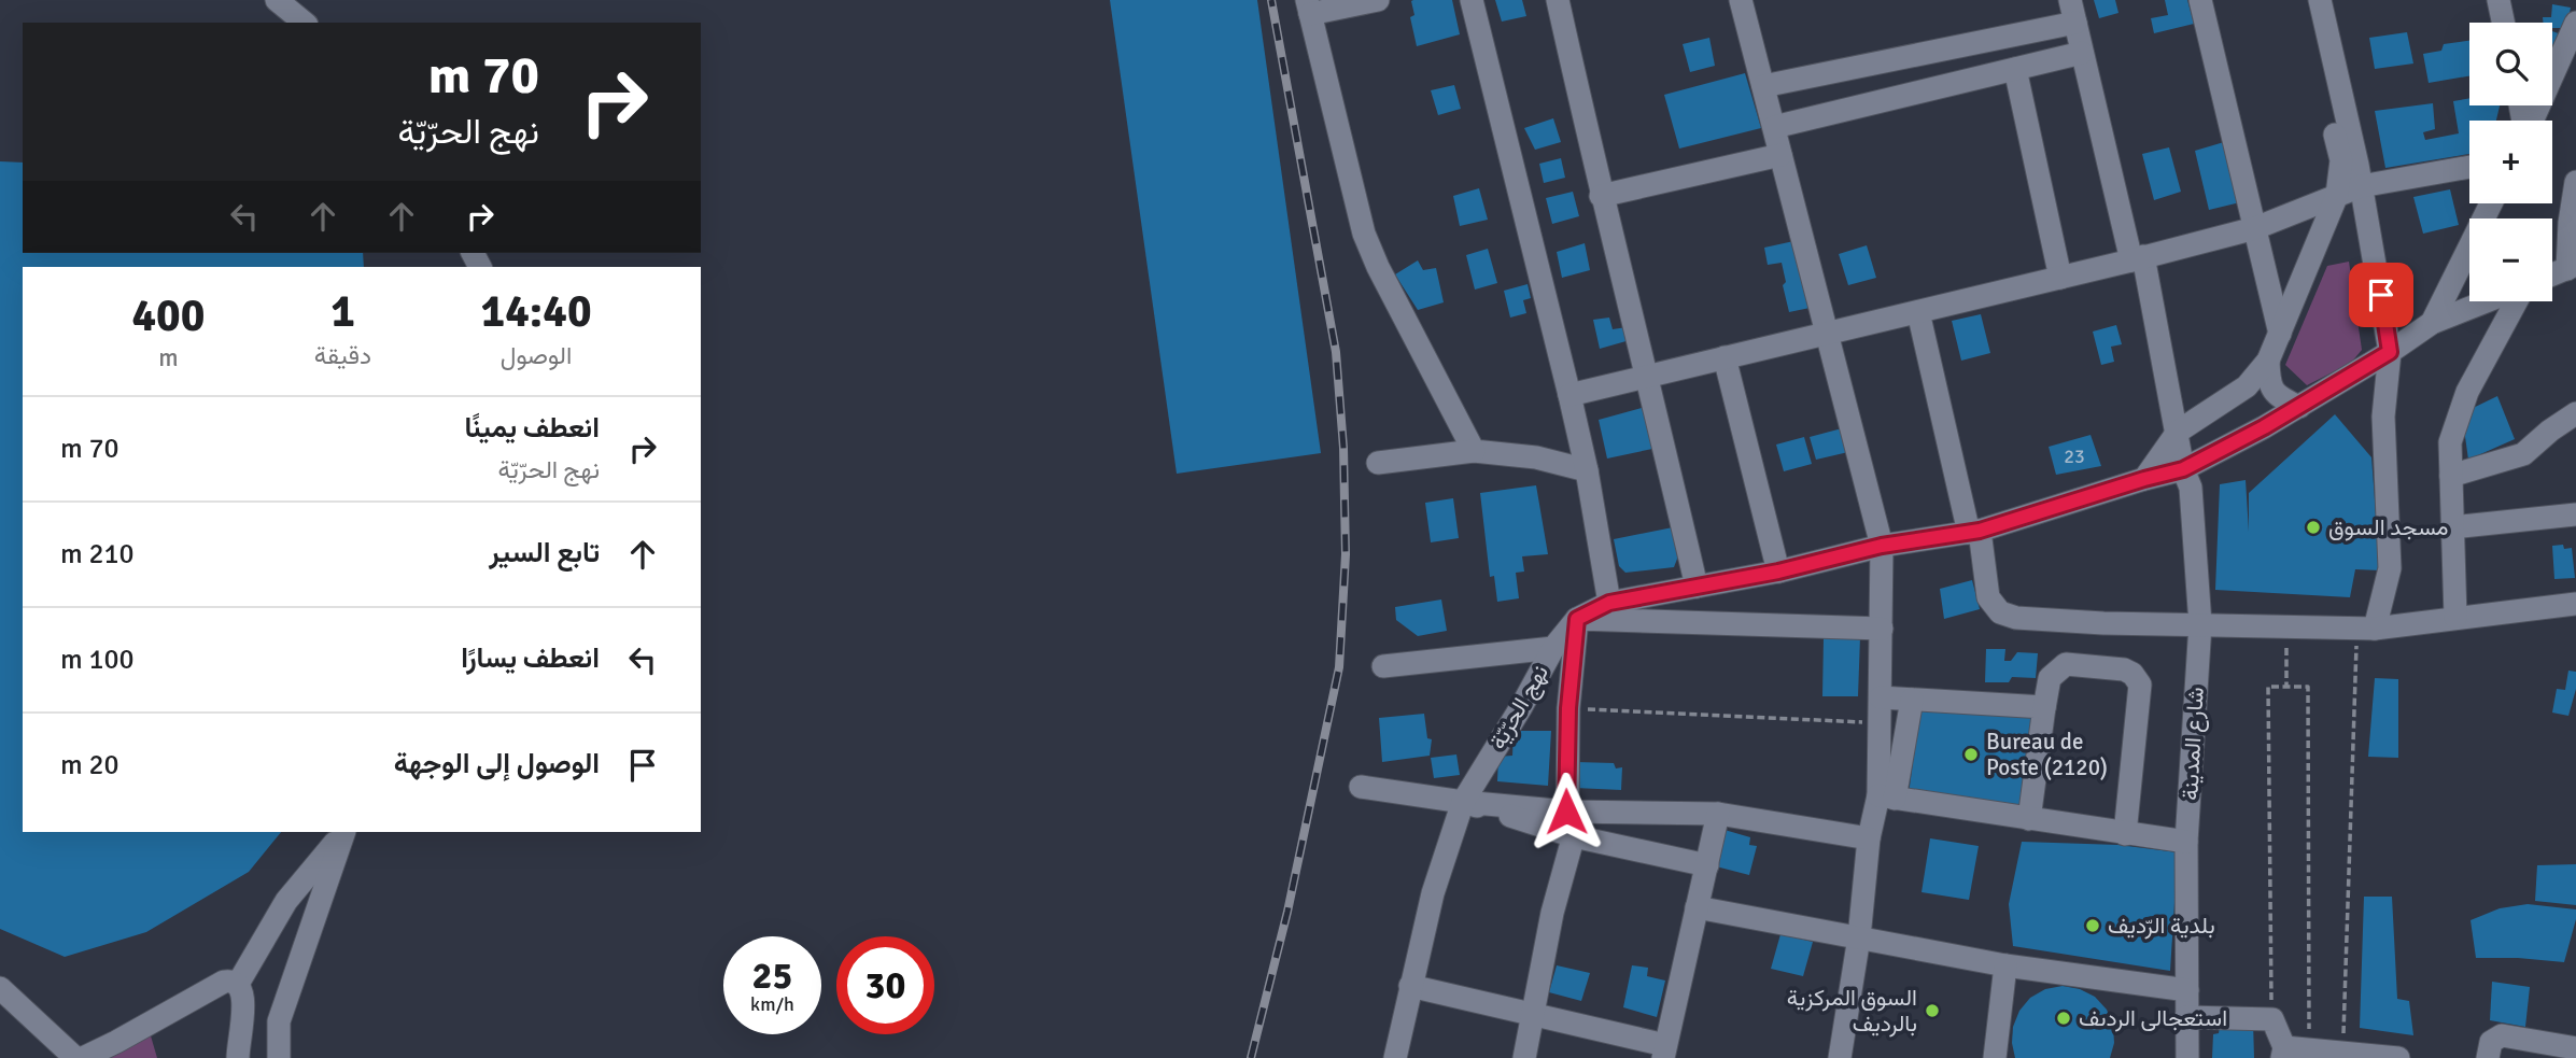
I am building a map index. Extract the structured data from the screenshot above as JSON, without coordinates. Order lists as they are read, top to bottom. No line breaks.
{"streets":{"street":["نهج الحرّيّة","شارع المدينة"]},"crossings":[["نهج الحرّيّة","شارع المدينة"]],"places":["مسجد السوق","Bureau de Poste (2120)","بلدية الرّديف","السوق المركزية بالرديف","استعجالى الردىف"],"house_numbers":["23"],"page":{"map_buttons":["+","−"],"turn":["70 m","نهج الحرّيّة"],"eta":["14:40","الوصول","1","دقيقة","400","m"],"list":[{"name":"انعطف يمينًا","note":"نهج الحرّيّة","value":"70 m"},{"name":"تابع السير","value":"210 m"},{"name":"انعطف يسارًا","value":"100 m"},{"name":"الوصول إلى الوجهة","value":"20 m"}],"speed":"25 km/h","limit":"30"}}
